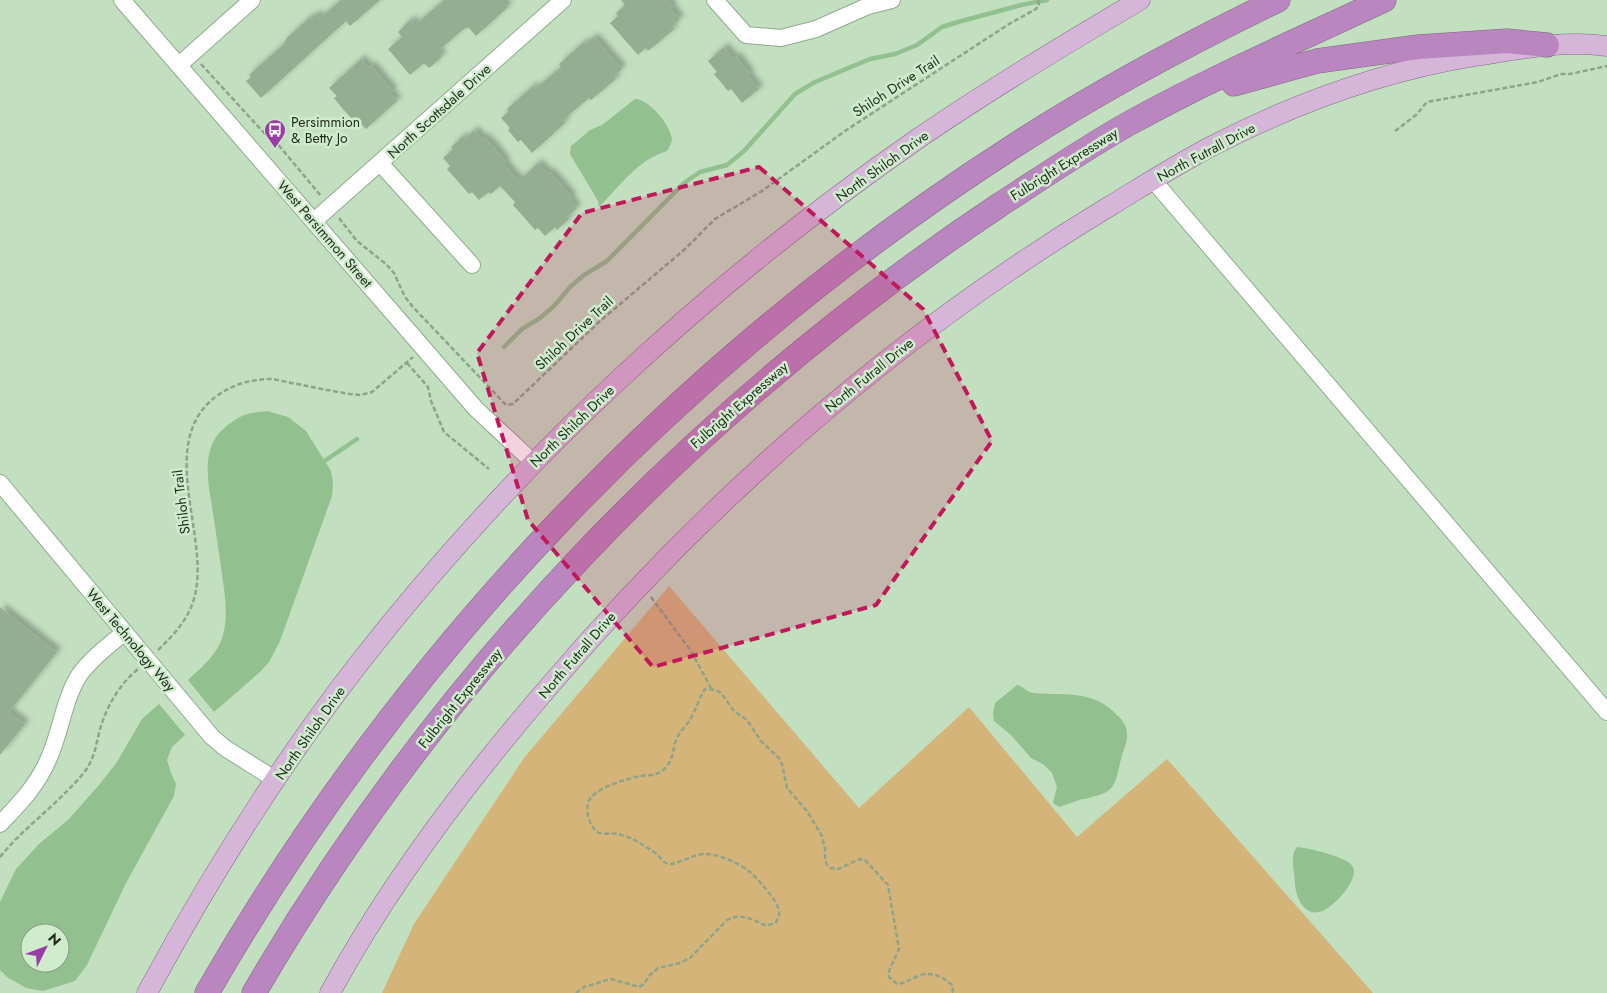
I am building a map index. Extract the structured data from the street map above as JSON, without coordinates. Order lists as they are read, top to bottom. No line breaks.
{"streets":{"highway":["Fulbright Expressway"],"main road":["North Futrall Drive","North Shiloh Drive"],"street":["North Scottsdale Drive","West Persimmon Street","West Technology Way"],"path":["Shiloh Drive Trail","Shiloh Trail"]},"crossings":[["Shiloh Drive Trail","North Scottsdale Drive"],["North Scottsdale Drive","West Persimmon Street"],["North Shiloh Drive","West Persimmon Street"],["North Shiloh Drive","West Technology Way"],["West Persimmon Street","Shiloh Trail"]],"places":{"bus stop":["Persimmion & Betty Jo"]},"north":"top right"}
